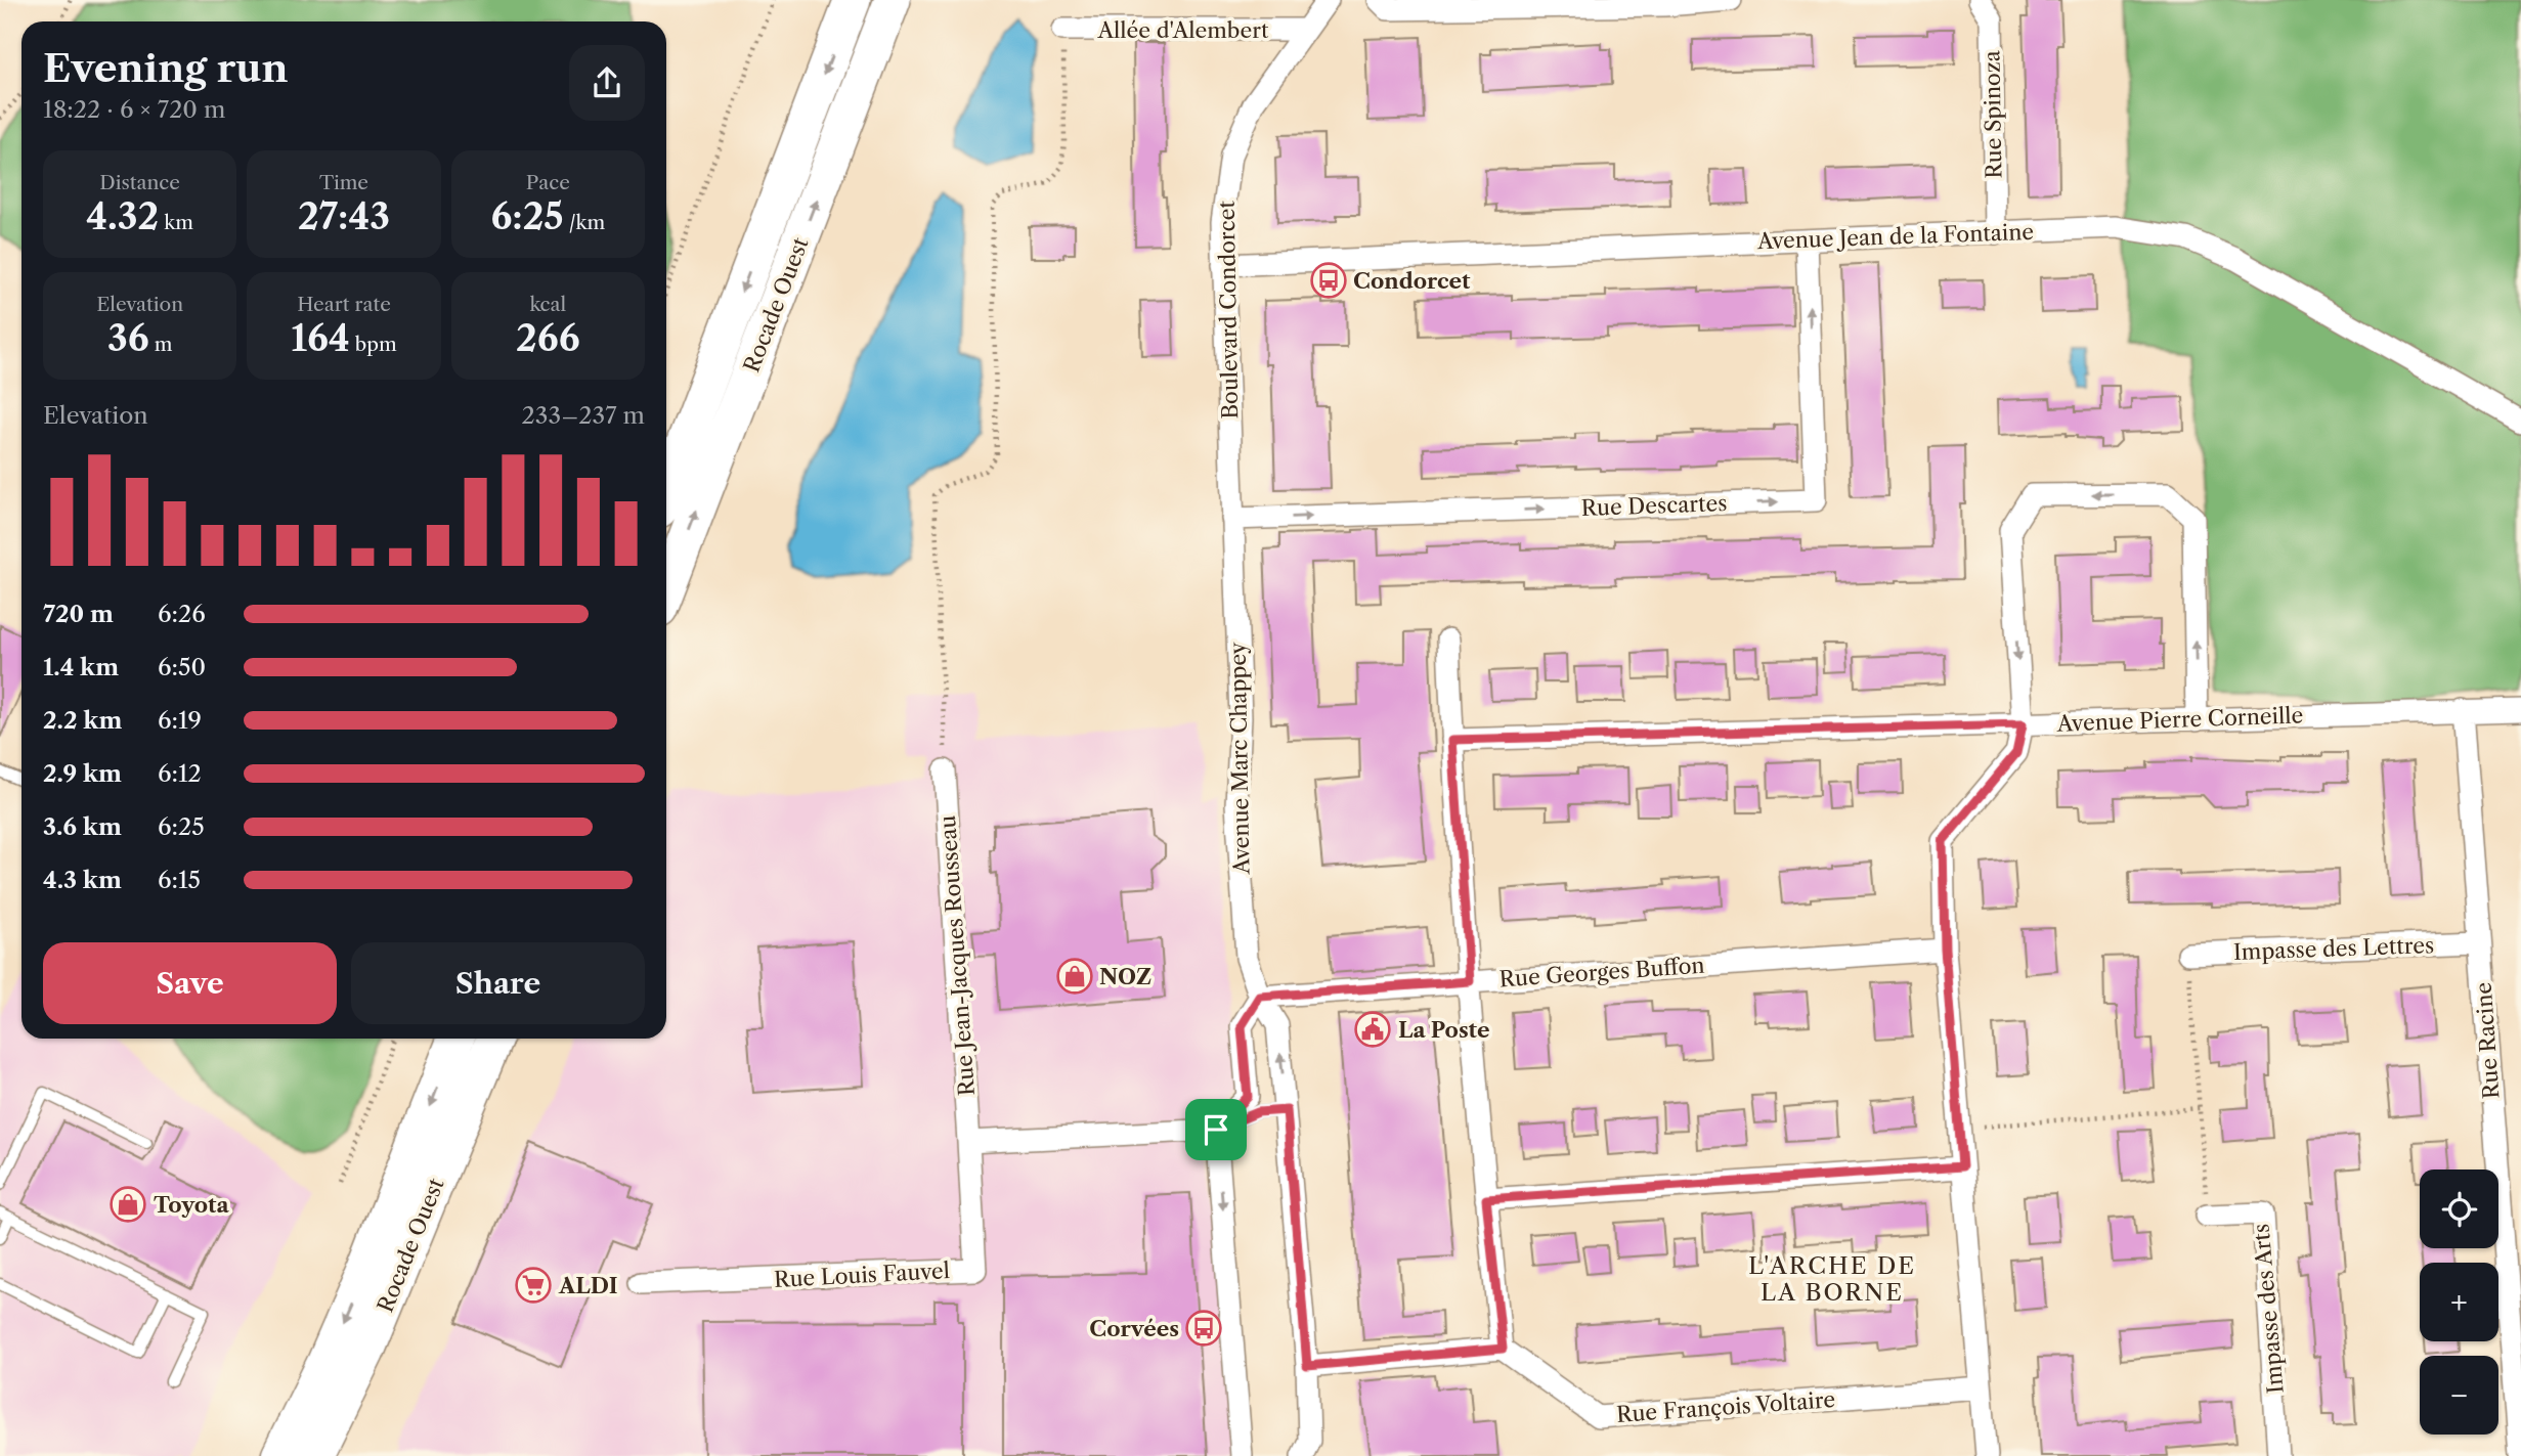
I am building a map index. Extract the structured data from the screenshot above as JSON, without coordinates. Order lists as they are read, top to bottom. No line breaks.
{"streets":{"main road":["Rocade Ouest"],"street":["Allée d'Alembert","Rue Spinoza","Avenue Jean de la Fontaine","Boulevard Condorcet","Rue Descartes","Avenue Pierre Corneille","Avenue Marc Chappey","Impasse des Lettres","Rue Jean-Jacques Rousseau","Rue Georges Buffon","Rue Racine","Rue Louis Fauvel","Impasse des Arts","Rue François Voltaire"]},"crossings":[["Allée d'Alembert","Boulevard Condorcet"],["Rue Spinoza","Avenue Jean de la Fontaine"],["Avenue Jean de la Fontaine","Boulevard Condorcet"],["Avenue Jean de la Fontaine","Rue Descartes"],["Boulevard Condorcet","Rue Descartes"],["Boulevard Condorcet","Avenue Marc Chappey"],["Rue Descartes","Avenue Marc Chappey"],["Avenue Pierre Corneille","Rue Racine"],["Avenue Marc Chappey","Rue Georges Buffon"],["Impasse des Lettres","Rue Racine"],["Rue Jean-Jacques Rousseau","Rue Louis Fauvel"]],"districts":["L'ARCHE DE LA BORNE"],"places":{"bus stop":["Condorcet","Corvées"],"shop":["NOZ","Toyota"],"public building":["La Poste"],"supermarket":["ALDI"]},"page":{"heading":["Evening run","18:22 · 6 × 720 m"],"stats":[["Distance","4.32 km"],["Time","27:43"],["Pace","6:25 /km"],["Elevation","36 m"],["Heart rate","164 bpm"],["kcal","266"]],"chart":["Elevation","233–237 m"],"list":[{"name":"720 m","note":"6:26"},{"name":"1.4 km","note":"6:50"},{"name":"2.2 km","note":"6:19"},{"name":"2.9 km","note":"6:12"},{"name":"3.6 km","note":"6:25"},{"name":"4.3 km","note":"6:15"}],"buttons":["Save","Share"],"map_buttons":["+","−"]}}
